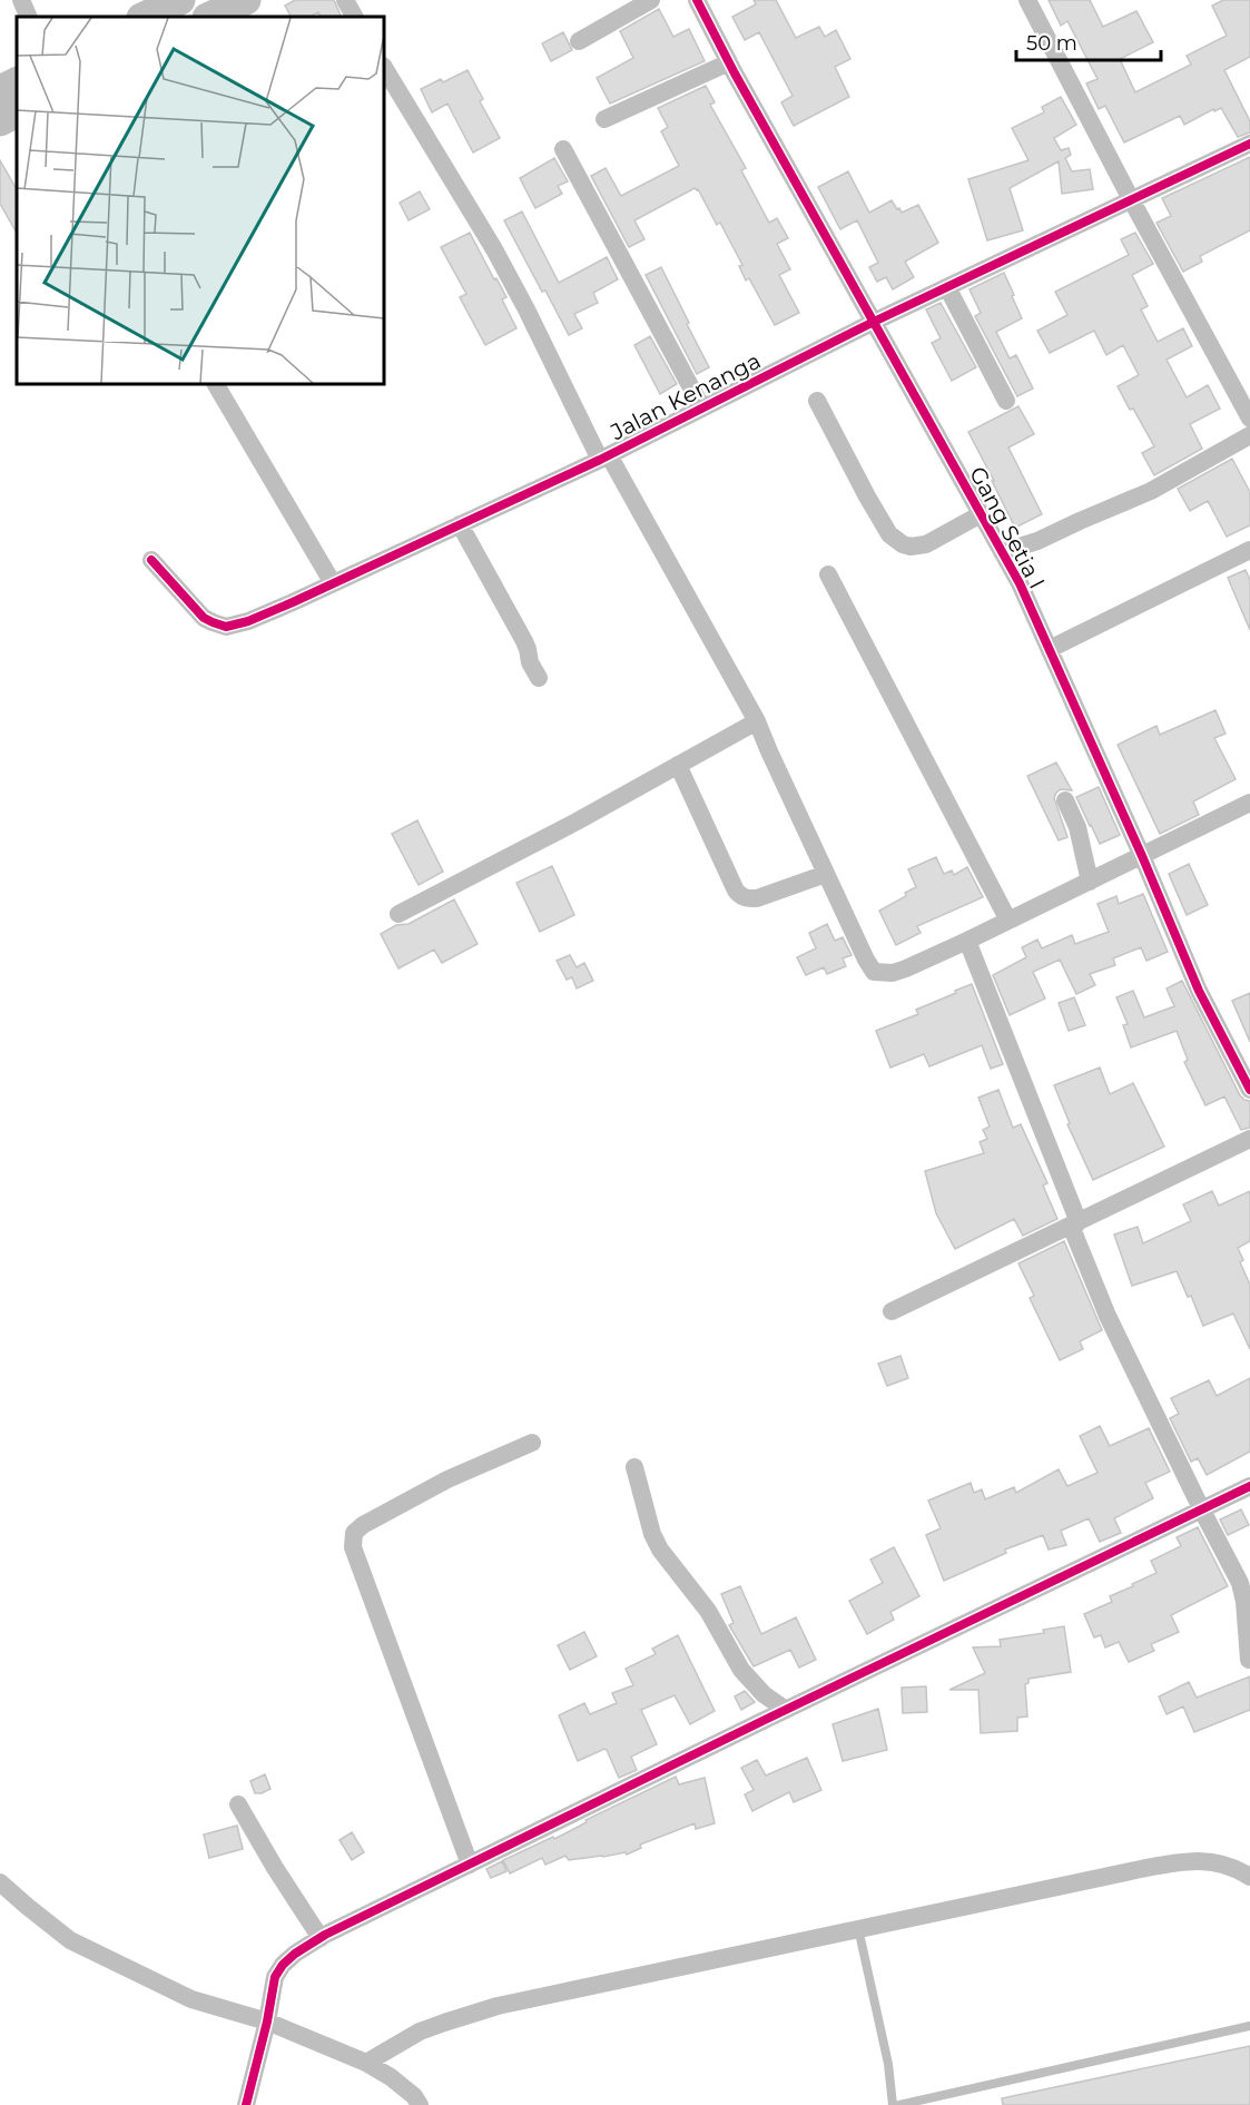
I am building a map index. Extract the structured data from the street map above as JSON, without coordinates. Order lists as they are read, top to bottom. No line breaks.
{"streets":{"street":["Jalan Kenanga","Gang Setia I"]},"crossings":[["Jalan Kenanga","Gang Setia I"]],"scale_bar":"50 m"}
